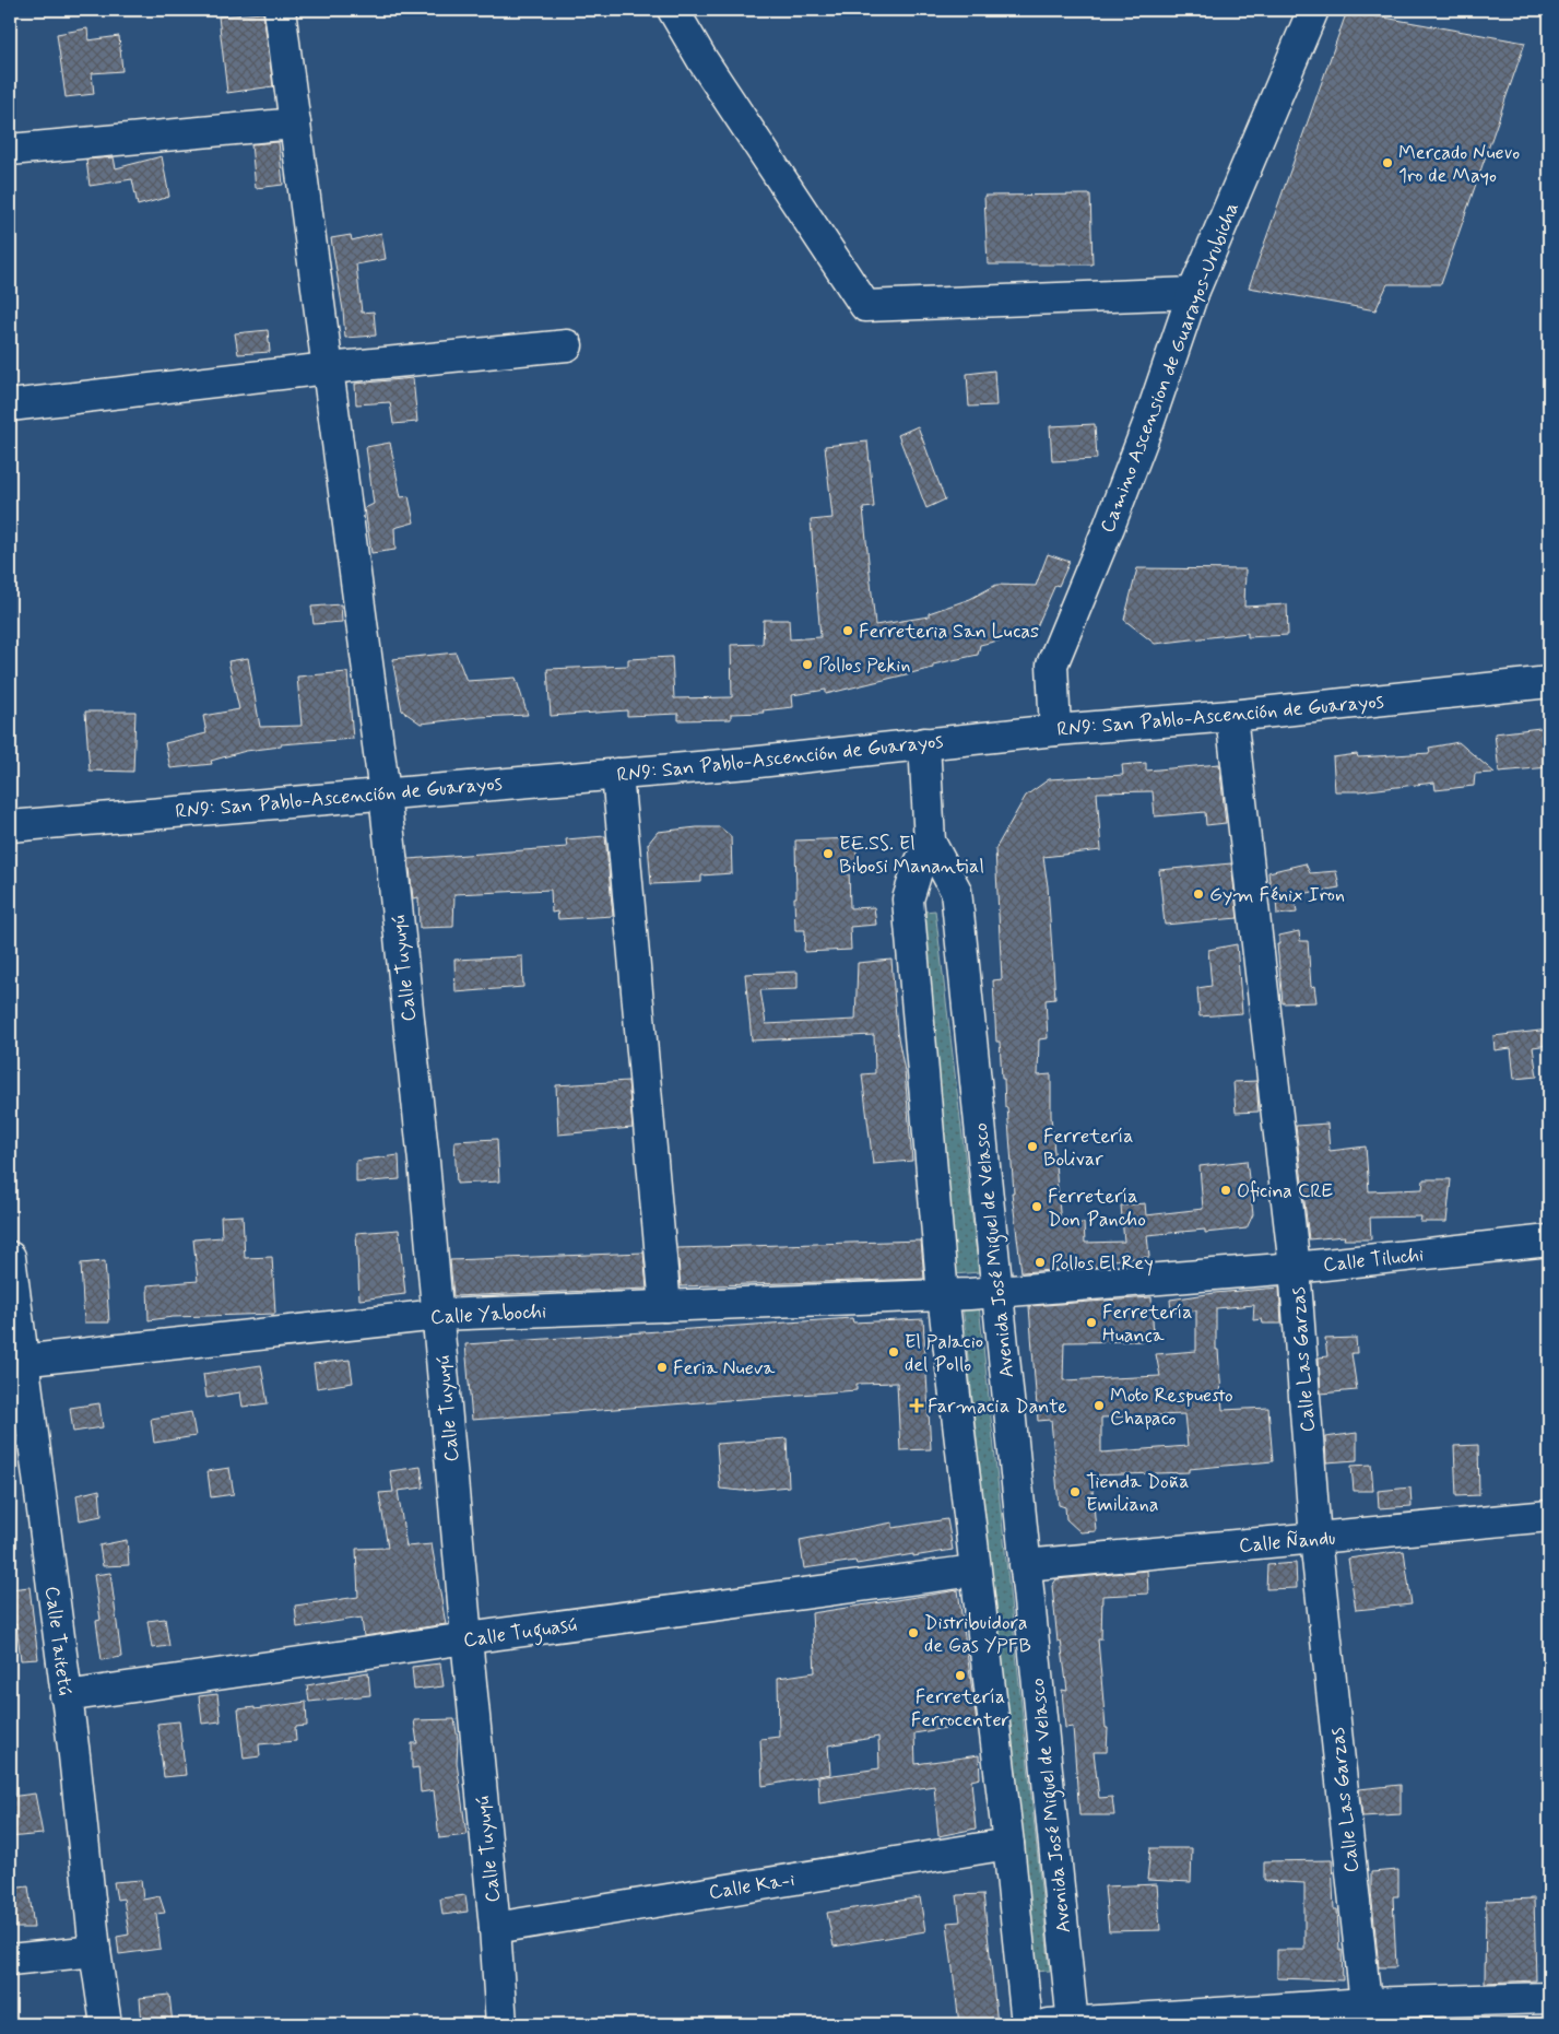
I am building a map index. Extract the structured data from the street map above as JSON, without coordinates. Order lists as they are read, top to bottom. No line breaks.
{"streets":{"main road":["Camino Ascension de Guarayos-Urubicha","RN9: San Pablo-Ascención de Guarayos","Calle Tuyuyú","Avenida José Miguel de Velasco","Calle Tiluchi","Calle Yabochi","Calle Las Garzas","Calle Ñandu","Calle Tuguasú","Calle Taitetú","Calle Ka-i"]},"crossings":[["Camino Ascension de Guarayos-Urubicha","RN9: San Pablo-Ascención de Guarayos"],["RN9: San Pablo-Ascención de Guarayos","Calle Tuyuyú"],["RN9: San Pablo-Ascención de Guarayos","Avenida José Miguel de Velasco"],["RN9: San Pablo-Ascención de Guarayos","Calle Las Garzas"],["Calle Tuyuyú","Calle Yabochi"],["Calle Tuyuyú","Calle Tuguasú"],["Calle Tuyuyú","Calle Ka-i"],["Avenida José Miguel de Velasco","Calle Tiluchi"],["Avenida José Miguel de Velasco","Calle Yabochi"],["Avenida José Miguel de Velasco","Calle Ñandu"],["Avenida José Miguel de Velasco","Calle Tuguasú"],["Avenida José Miguel de Velasco","Calle Ka-i"],["Calle Tiluchi","Calle Yabochi"],["Calle Tiluchi","Calle Las Garzas"],["Calle Yabochi","Calle Taitetú"],["Calle Las Garzas","Calle Ñandu"],["Calle Tuguasú","Calle Taitetú"]],"places":{"other":["Mercado Nuevo 1ro de Mayo","Ferreteria San Lucas","Pollos Pekin","EE.SS. El Bibosi Manantial","Gym Fénix Iron","Ferretería Bolivar","Oficina CRE","Ferretería Don Pancho","Pollos El Rey","Ferretería Huanca","El Palacio del Pollo","Feria Nueva","Moto Respuesto Chapaco","Tienda Doña Emiliana","Distribuidora de Gas YPFB","Ferretería Ferrocenter"],"health":["Farmacia Dante"]}}
